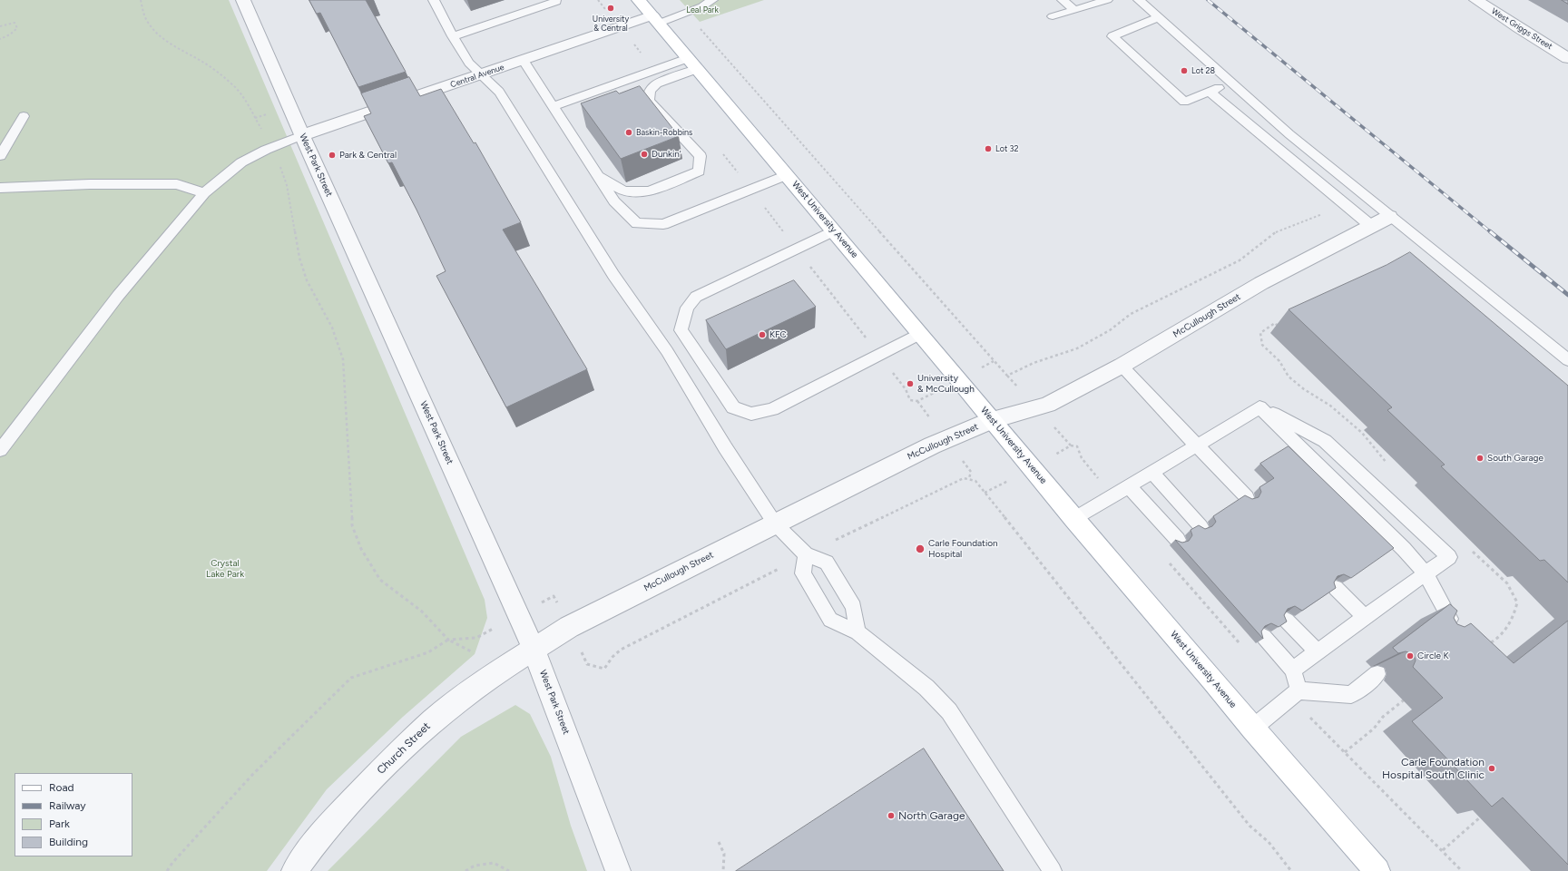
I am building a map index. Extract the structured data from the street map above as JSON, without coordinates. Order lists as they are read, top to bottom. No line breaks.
{"streets":{"main road":["West University Avenue"],"street":["West Griggs Street","Central Avenue","West Park Street","McCullough Street","Church Street"]},"crossings":[["Central Avenue","West Park Street"],["Central Avenue","West University Avenue"],["West Park Street","McCullough Street"],["West Park Street","Church Street"],["West University Avenue","McCullough Street"],["McCullough Street","Church Street"]],"parks":["Leal Park","Crystal Lake Park"],"places":["University & Central","Lot 28","Baskin-Robbins","Lot 32","Dunkin'","Park & Central","KFC","University & McCullough","South Garage","Carle Foundation Hospital","Circle K","Carle Foundation Hospital South Clinic","North Garage"],"legend":["Road","Railway","Park","Building"]}
